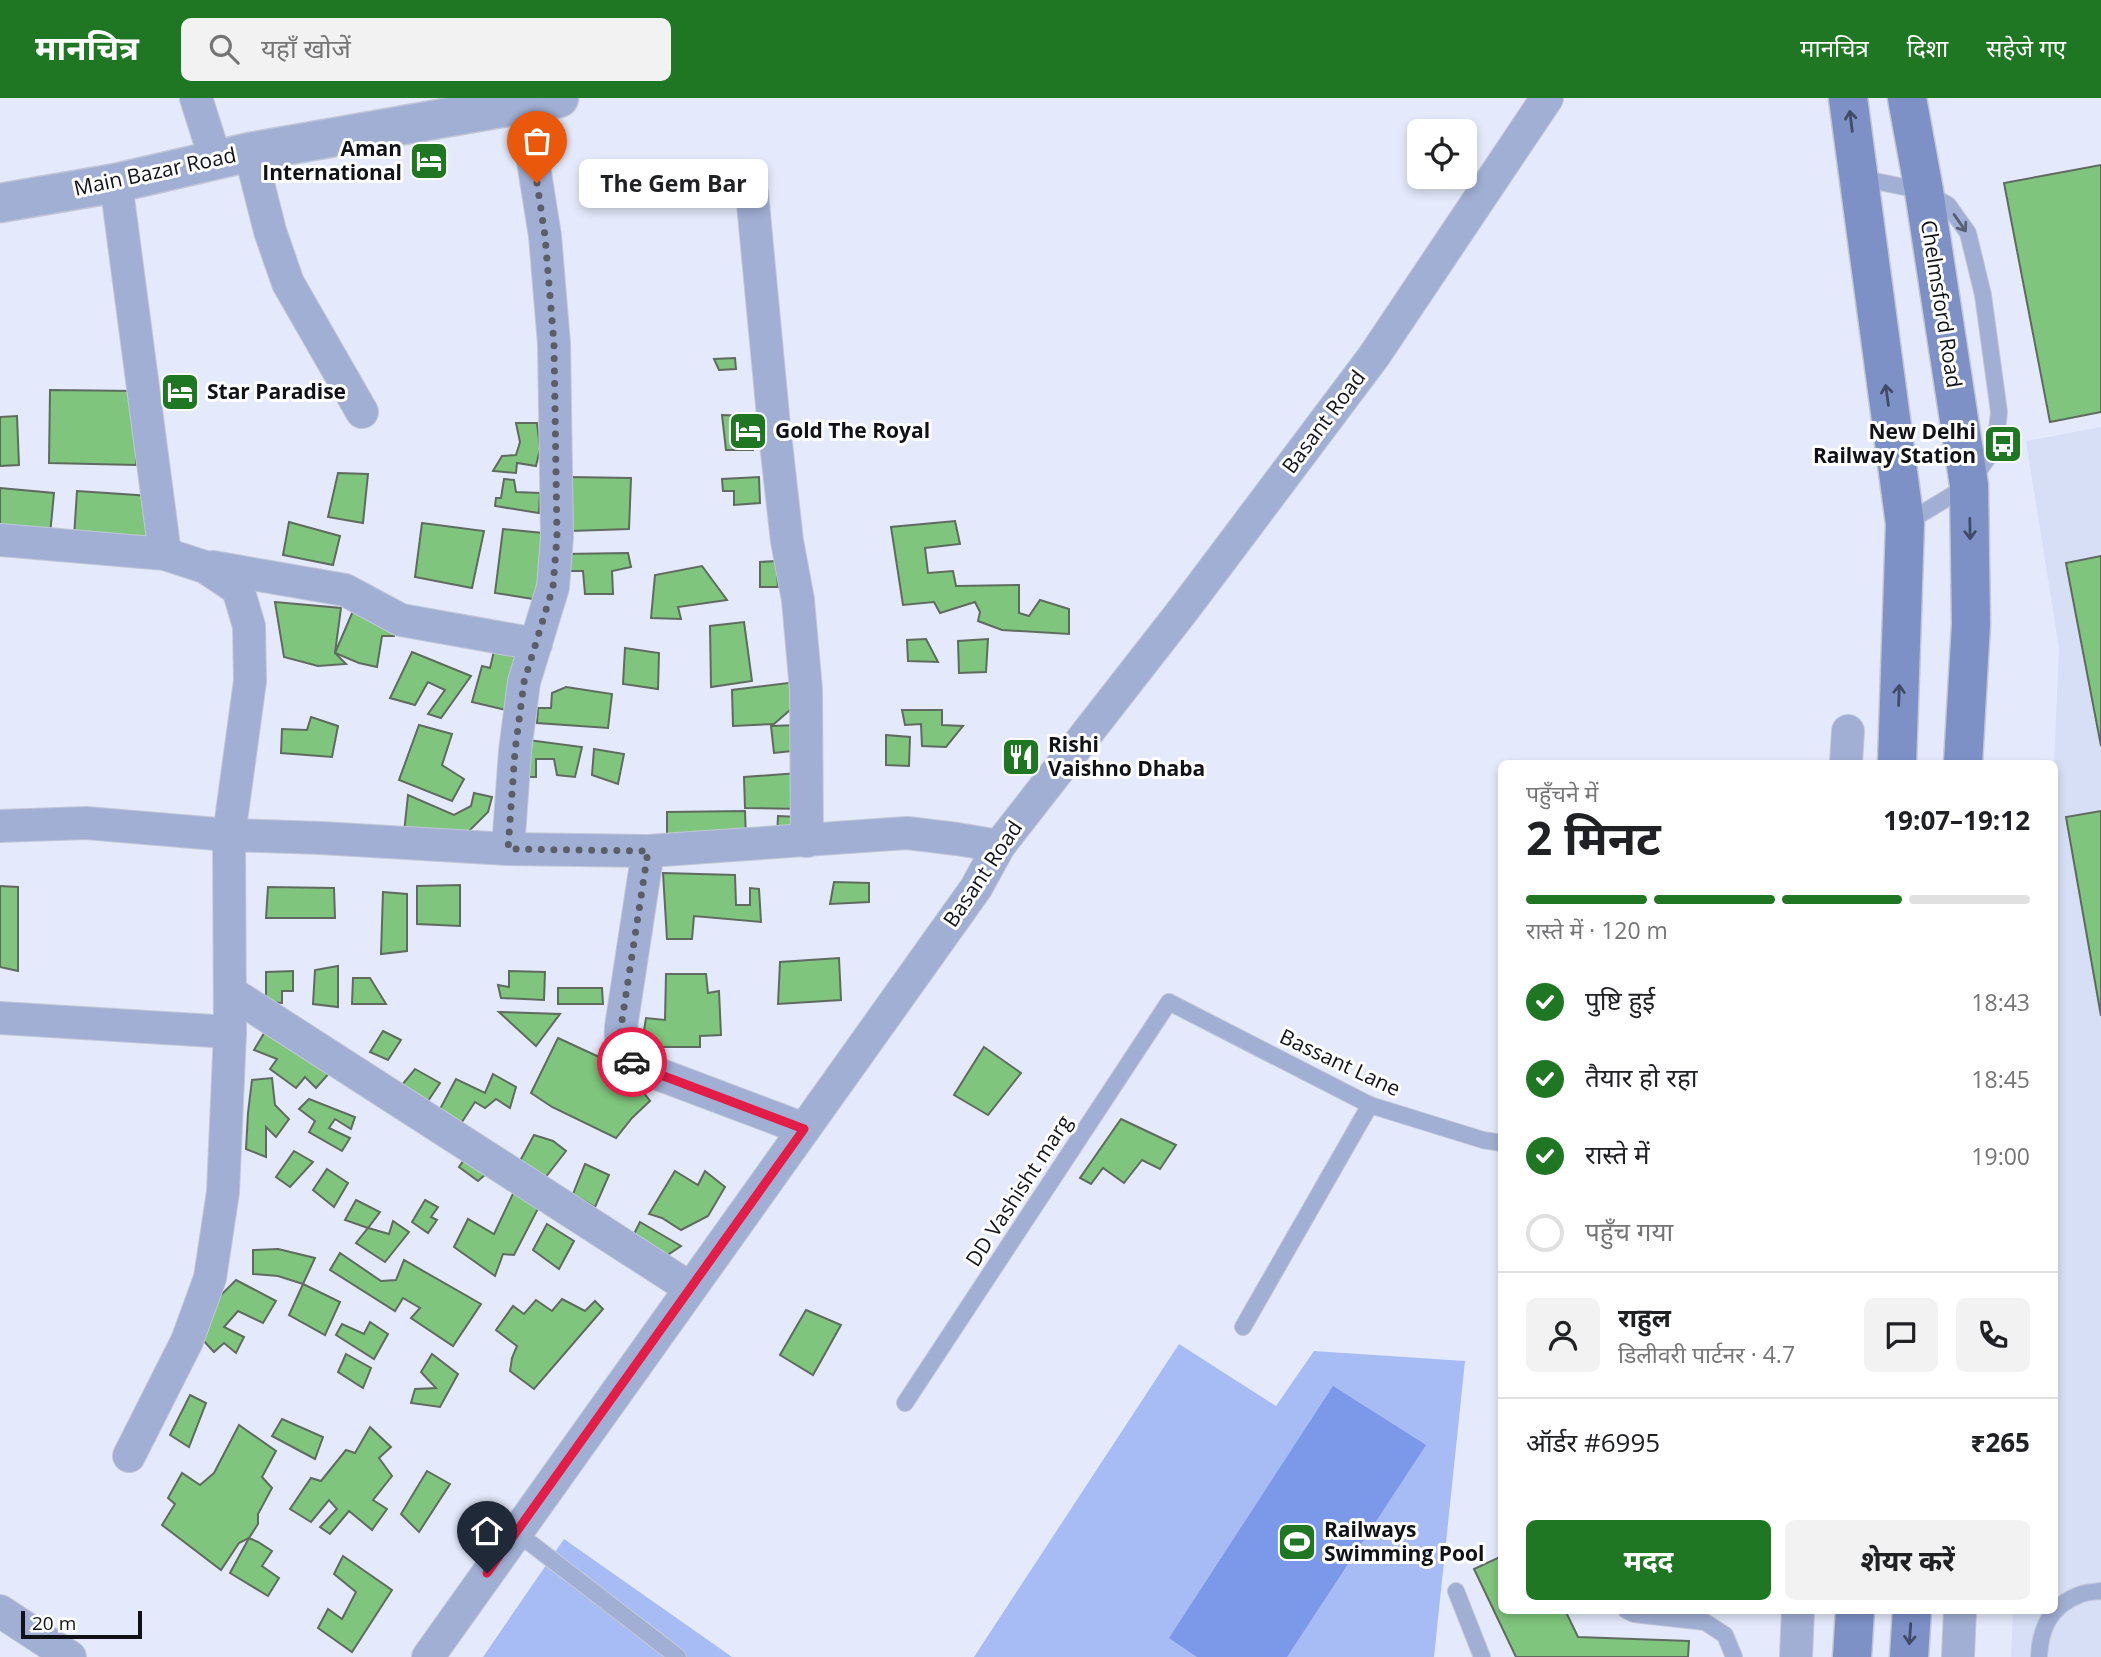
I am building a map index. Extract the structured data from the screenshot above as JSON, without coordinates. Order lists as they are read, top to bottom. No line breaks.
{"streets":{"main road":["Chelmsford Road"],"street":["Main Bazar Road","Basant Road"],"lane":["Bassant Lane","DD Vashisht marg"]},"crossings":[["Bassant Lane","DD Vashisht marg"]],"places":{"hotel":["Aman International","Star Paradise","Gold The Royal"],"other":["The Gem Bar"],"bus stop":["New Delhi Railway Station"],"restaurant":["Rishi Vaishno Dhaba"],"sports":["Railways Swimming Pool"]},"scale_bar":"20 m","page":{"header":"मानचित्र","search":"यहाँ खोजें","nav":["मानचित्र","दिशा","सहेजे गए"],"bubble":"The Gem Bar","heading":["2 मिनट","पहुँचने में","19:07–19:12"],"panel":["राहुल","डिलीवरी पार्टनर · 4.7","ऑर्डर #6995","₹265"],"bar":"रास्ते में · 120 m","list":[["पुष्टि हुई","18:43"],["तैयार हो रहा","18:45"],["रास्ते में","19:00"],"पहुँच गया"],"buttons":["मदद","शेयर करें"],"scale":"20 m"}}
